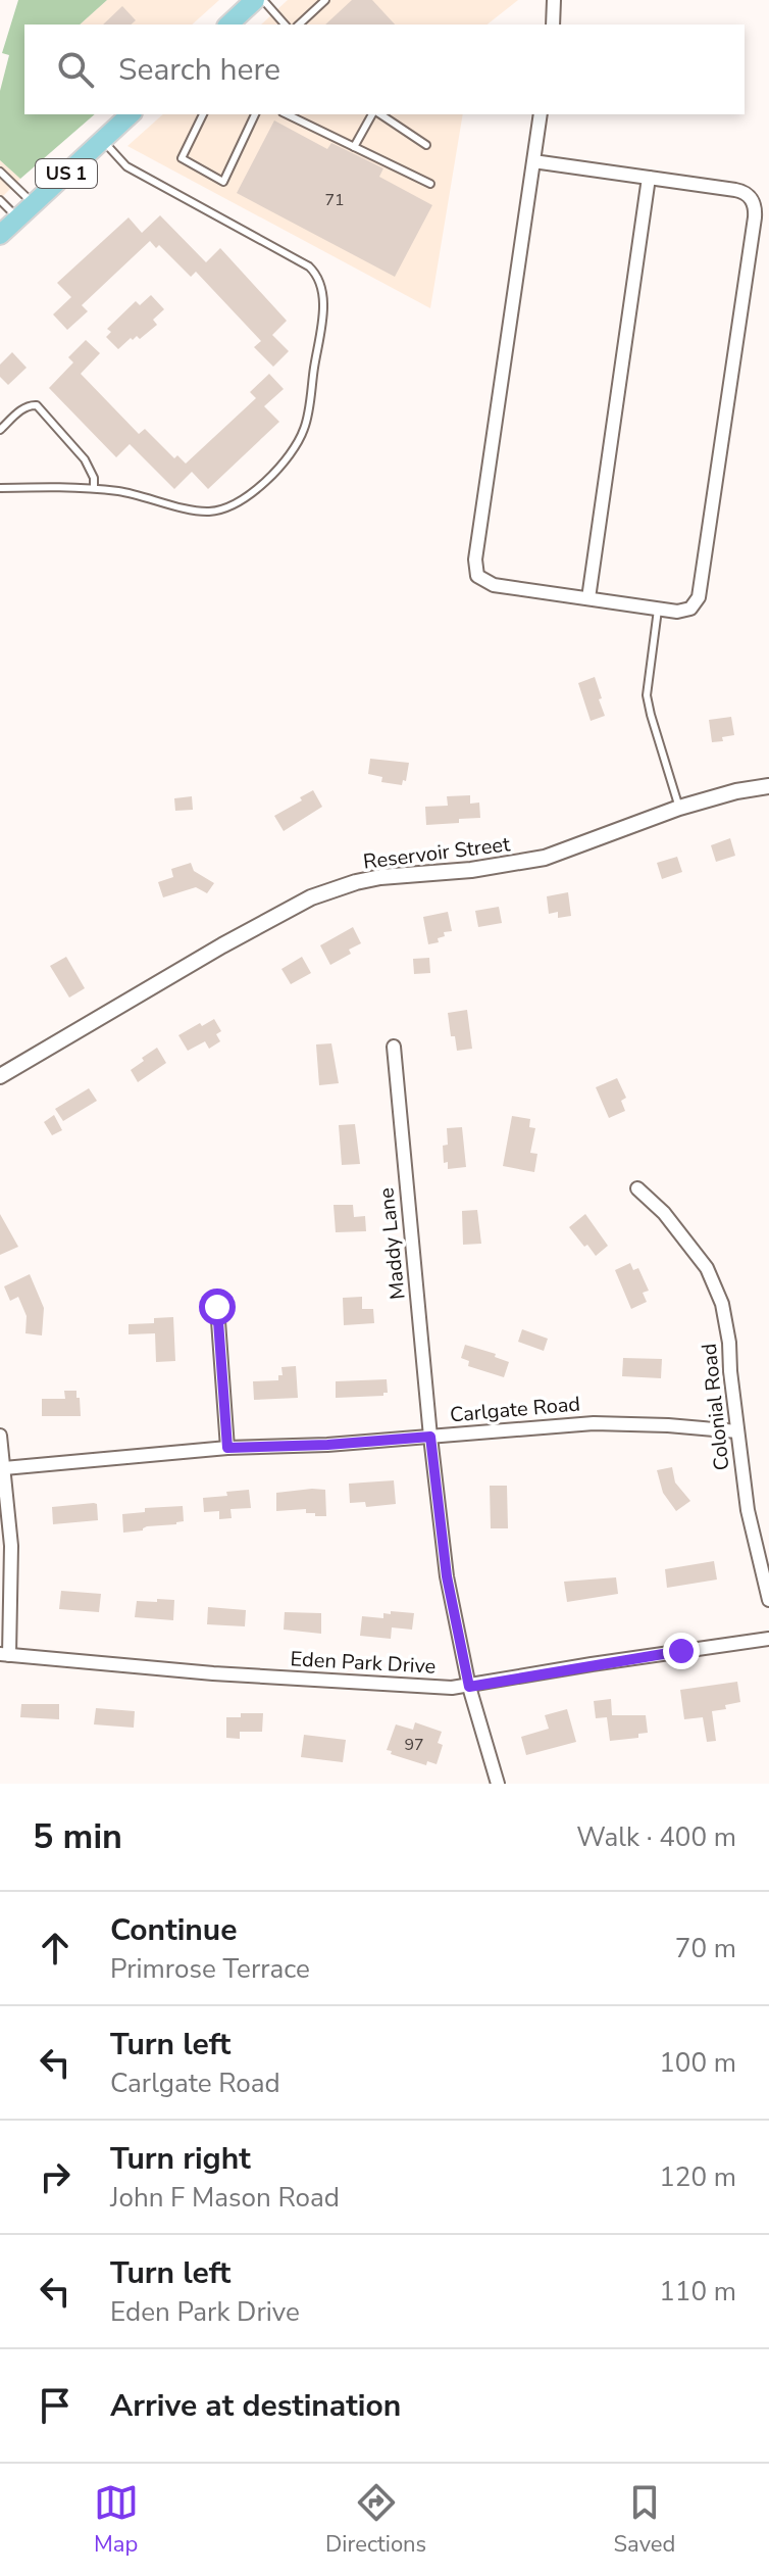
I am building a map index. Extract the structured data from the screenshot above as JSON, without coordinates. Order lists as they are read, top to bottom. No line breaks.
{"streets":{"main road":["US 1"],"street":["Reservoir Street","Maddy Lane","Colonial Road","Carlgate Road","Eden Park Drive"]},"crossings":[["Maddy Lane","Carlgate Road"],["Maddy Lane","Eden Park Drive"],["Colonial Road","Carlgate Road"]],"house_numbers":["71","97"],"page":{"search":"Search here","heading":["5 min","Walk · 400 m"],"list":[["Continue","Primrose Terrace","70 m"],["Turn left","Carlgate Road","100 m"],["Turn right","John F Mason Road","120 m"],["Turn left","Eden Park Drive","110 m"],"Arrive at destination"],"nav":["Map","Directions","Saved"]}}
